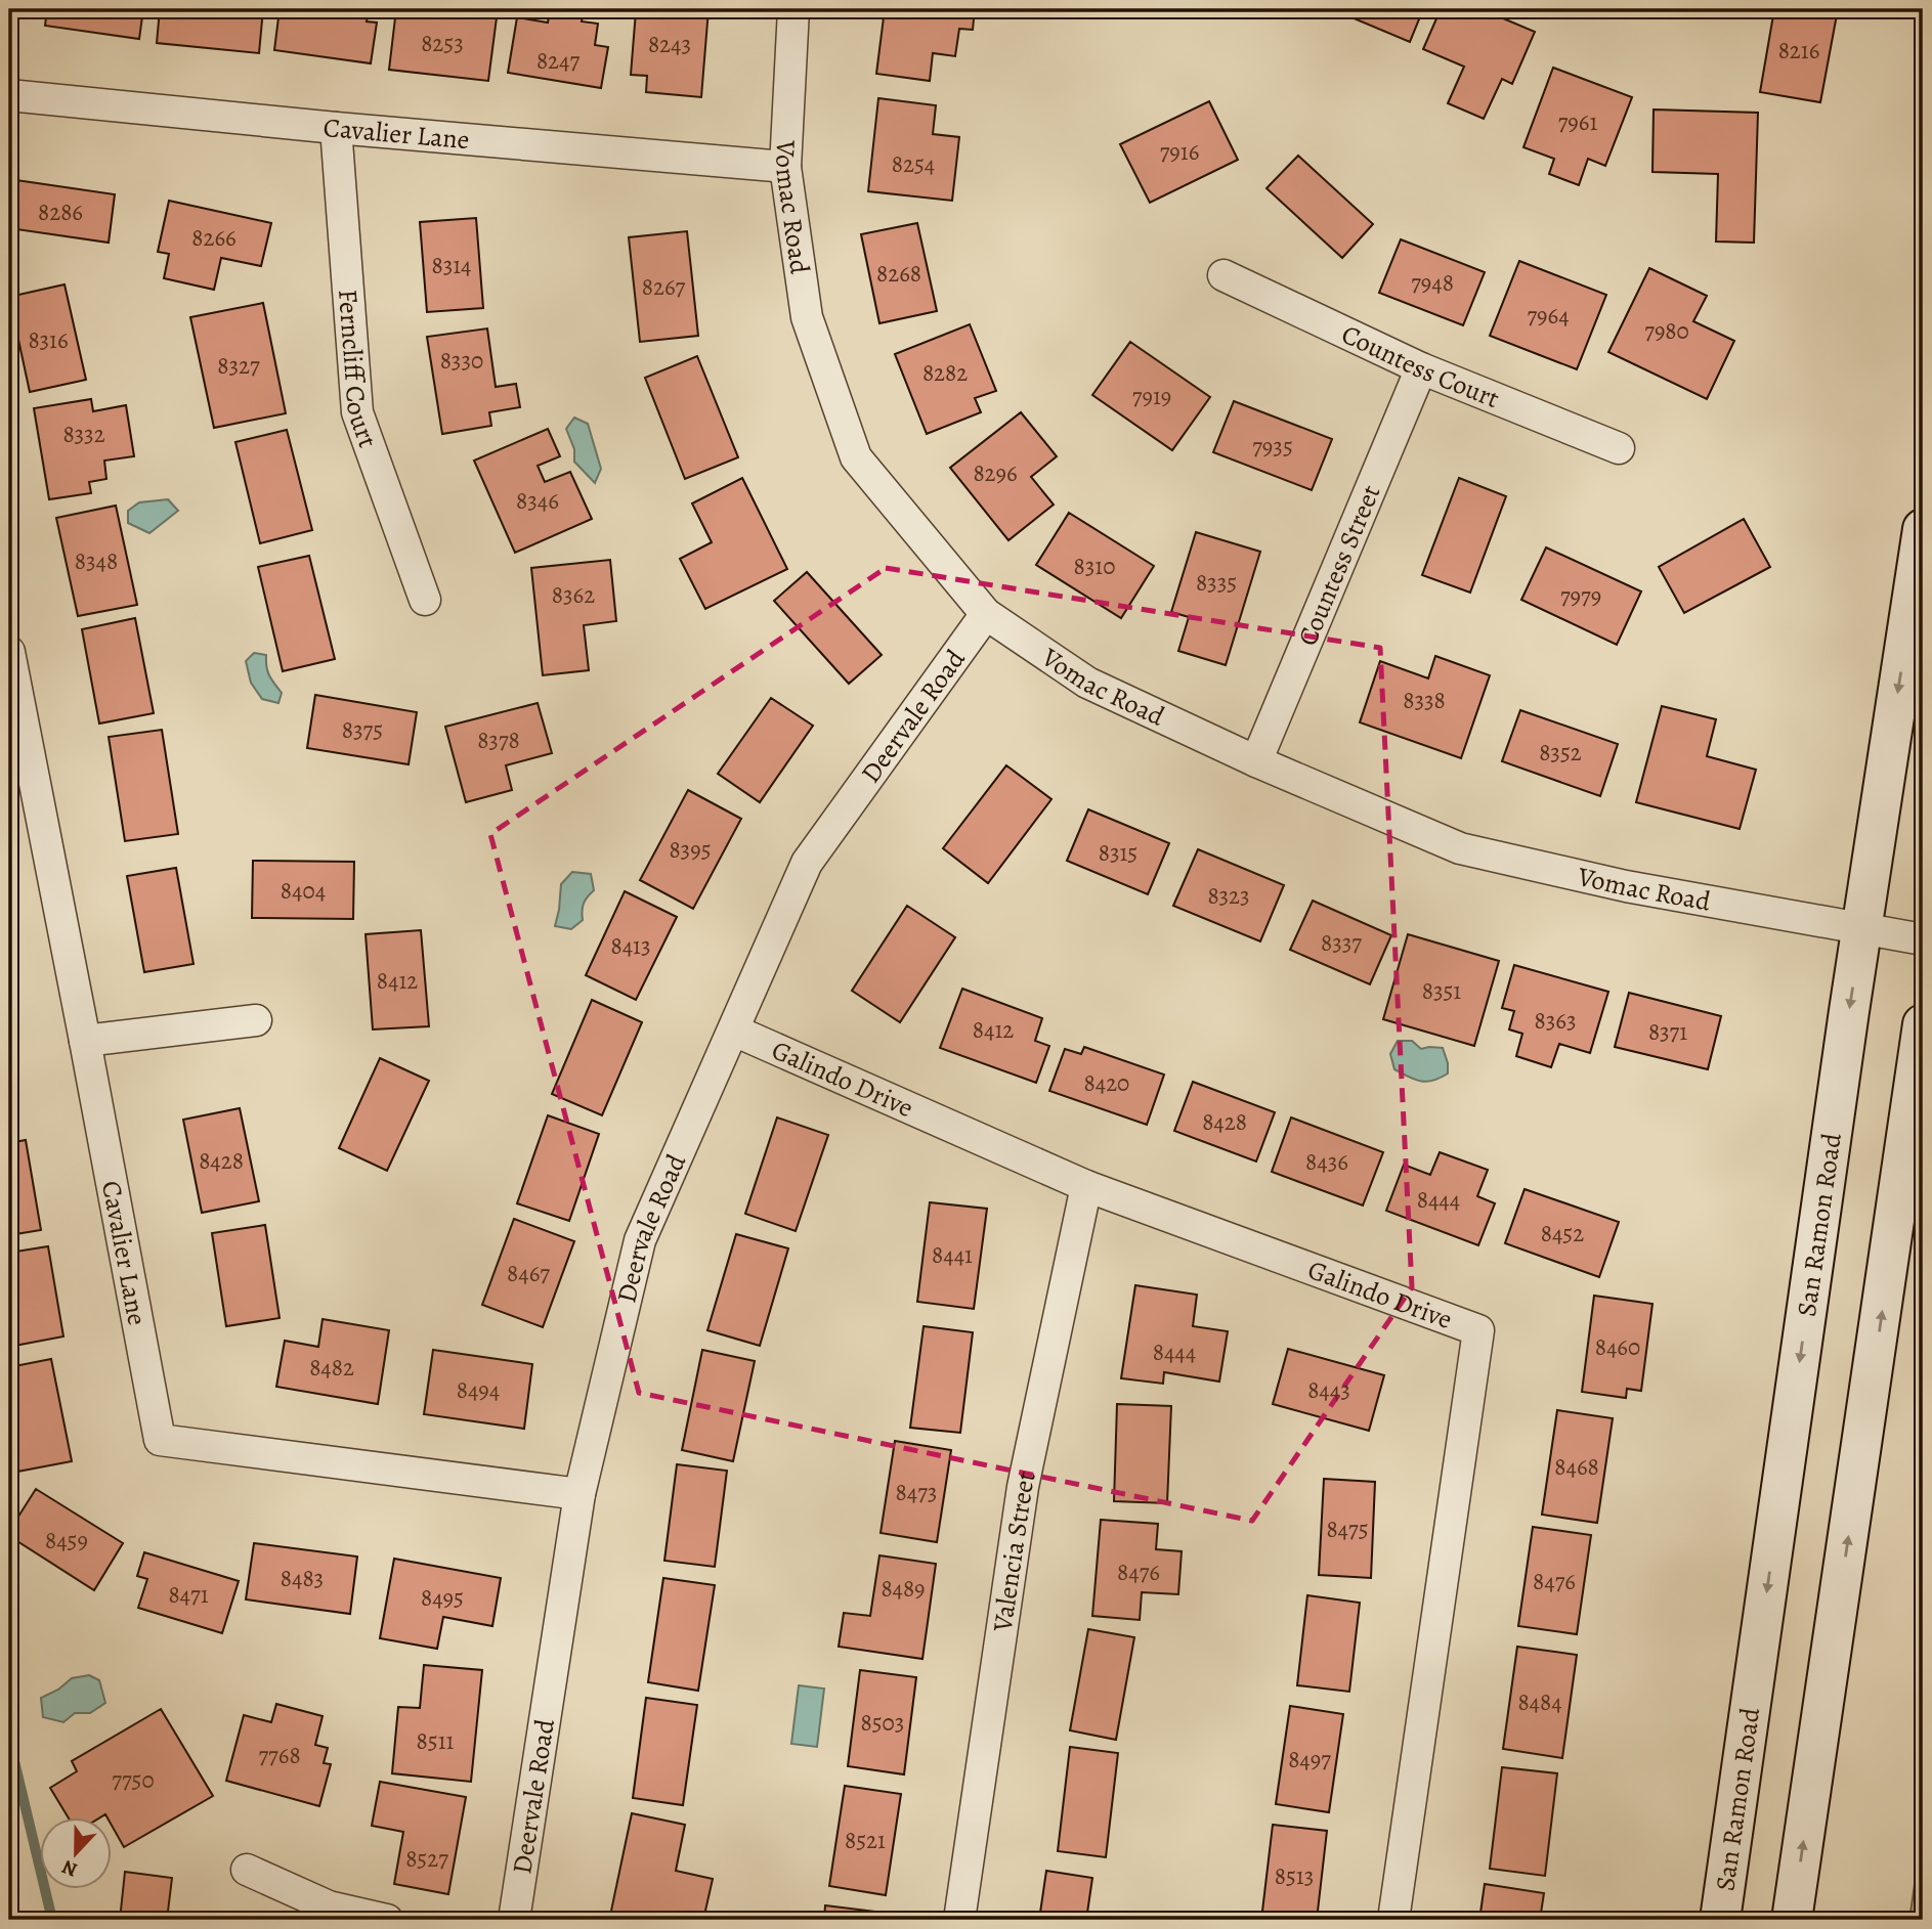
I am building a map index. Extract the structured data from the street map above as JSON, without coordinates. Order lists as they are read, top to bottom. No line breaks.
{"streets":{"main road":["San Ramon Road"],"street":["Cavalier Lane","Vomac Road","Countess Court","Ferncliff Court","Countess Street","Deervale Road","Galindo Drive","Valencia Street"]},"crossings":[["Cavalier Lane","Vomac Road"],["Cavalier Lane","Ferncliff Court"],["Cavalier Lane","Deervale Road"],["Vomac Road","Countess Street"],["Vomac Road","Deervale Road"],["Vomac Road","San Ramon Road"],["Countess Court","Countess Street"],["Deervale Road","Galindo Drive"],["Galindo Drive","Valencia Street"]],"house_numbers":["8253","8243","8216","8247","7961","7916","8254","8286","8266","8314","8268","7948","8267","7964","7980","8316","8330","8327","8282","7919","8332","7935","8296","8346","8348","8310","8335","8362","7979","8338","8375","8378","8352","8395","8315","8404","8323","8337","8413","8412","8351","8363","8412","8371","8420","8428","8428","8436","8444","8452","8441","8467","8460","8444","8482","8494","8443","8468","8473","8475","8459","8476","8483","8476","8489","8471","8495","8484","8503","8511","7768","8497","7750","8521","8527","8513"],"north":"bottom"}
